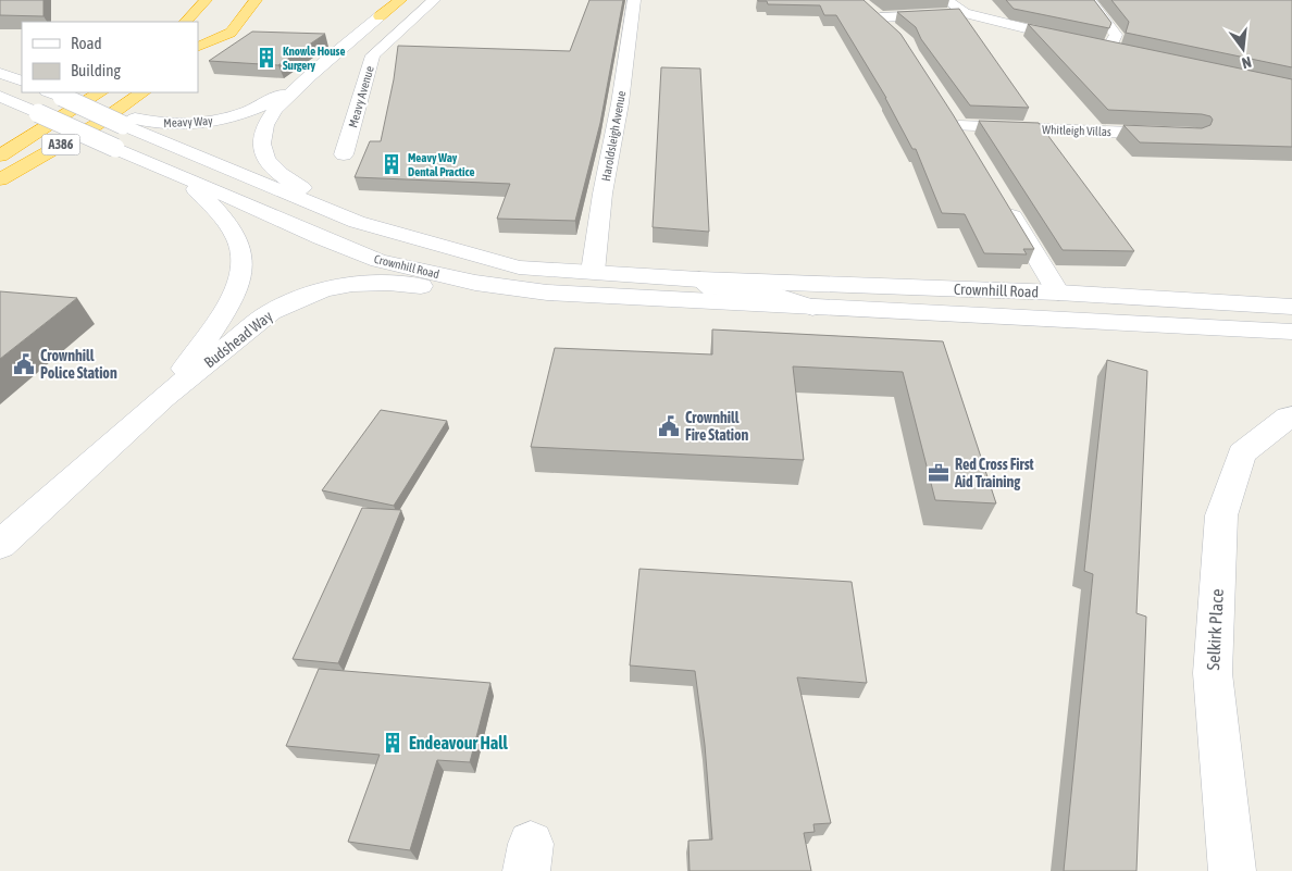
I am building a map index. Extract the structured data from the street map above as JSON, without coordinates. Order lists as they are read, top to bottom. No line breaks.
{"streets":{"highway":["A386"],"main road":["Meavy Avenue","Meavy Way","Whitleigh Villas","Haroldsleigh Avenue","Crownhill Road","Budshead Way","Selkirk Place"]},"crossings":[["Meavy Way","Crownhill Road"],["Haroldsleigh Avenue","Crownhill Road"],["Crownhill Road","Budshead Way"]],"places":{"building":["Knowle House Surgery","Meavy Way Dental Practice","Endeavour Hall"],"public building":["Crownhill Police Station","Crownhill Fire Station"],"office":["Red Cross First Aid Training"]},"legend":["Road","Building"],"north":"bottom"}
